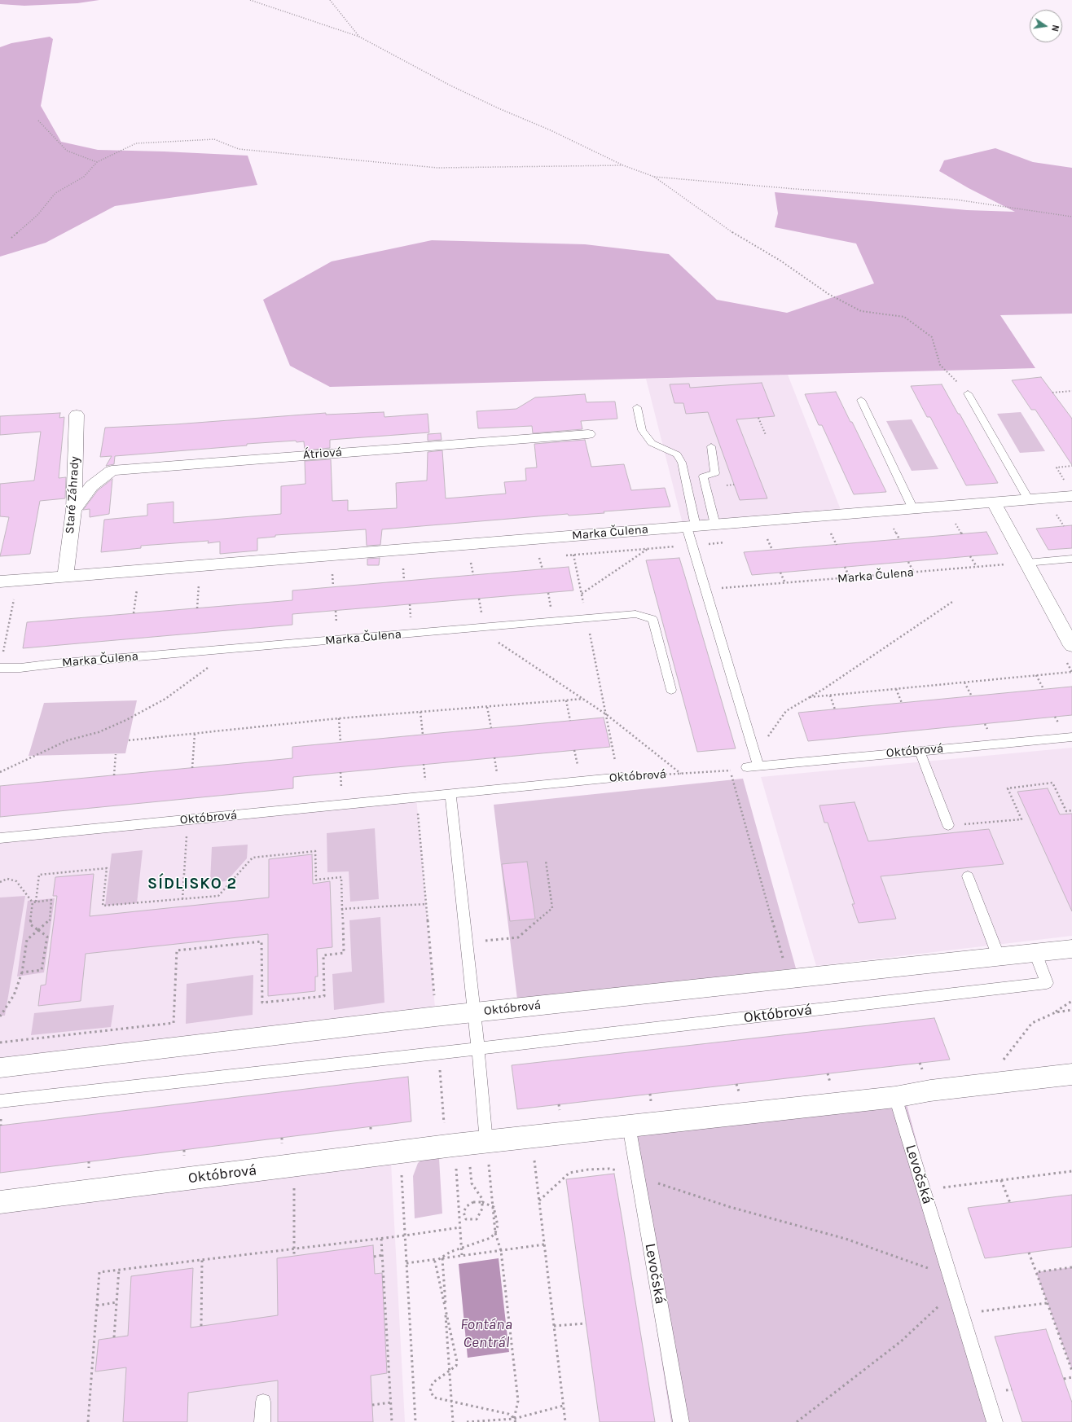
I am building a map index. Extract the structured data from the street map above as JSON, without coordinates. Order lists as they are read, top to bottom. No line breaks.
{"streets":{"street":["Átriová","Staré Záhrady","Marka Čulena","Októbrová"],"lane":["Levočská"]},"crossings":[["Átriová","Staré Záhrady"],["Staré Záhrady","Marka Čulena"]],"districts":["SÍDLISKO 2"],"water":["Fontána Centrál"],"north":"right"}
